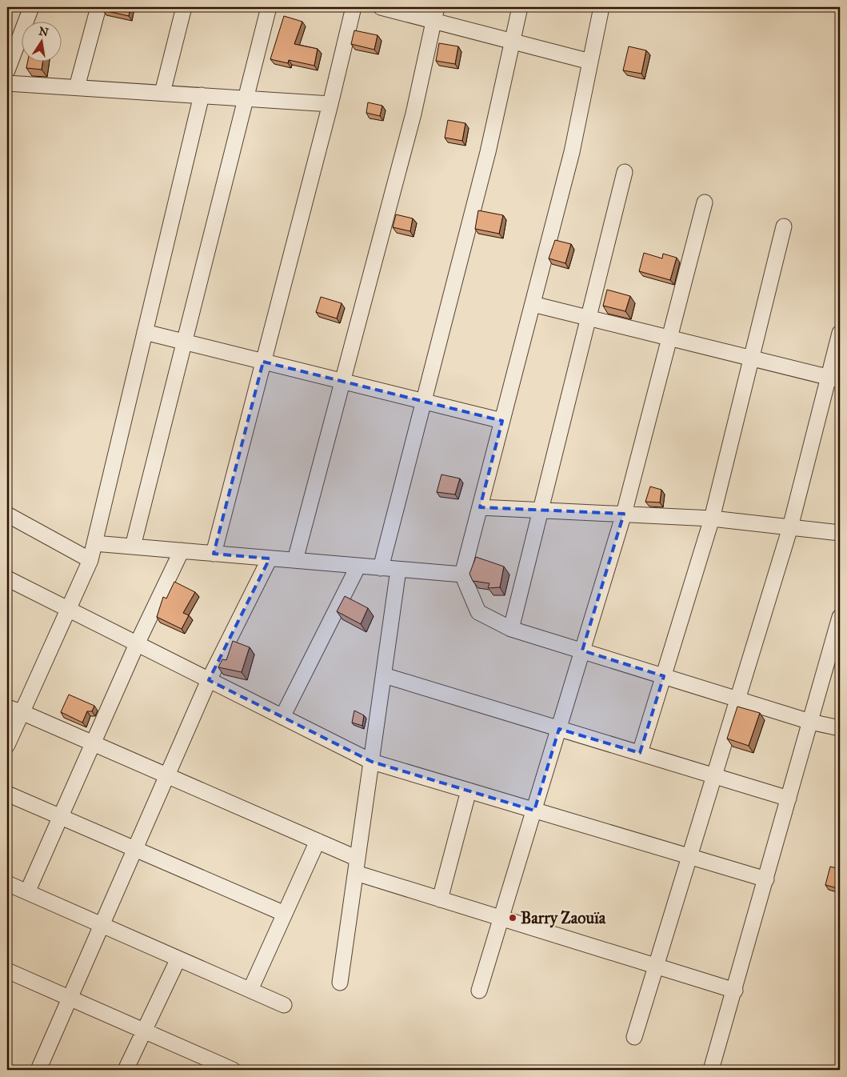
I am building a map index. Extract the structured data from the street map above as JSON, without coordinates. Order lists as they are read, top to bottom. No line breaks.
{"places":["Barry Zaouïa"],"north":"top"}
